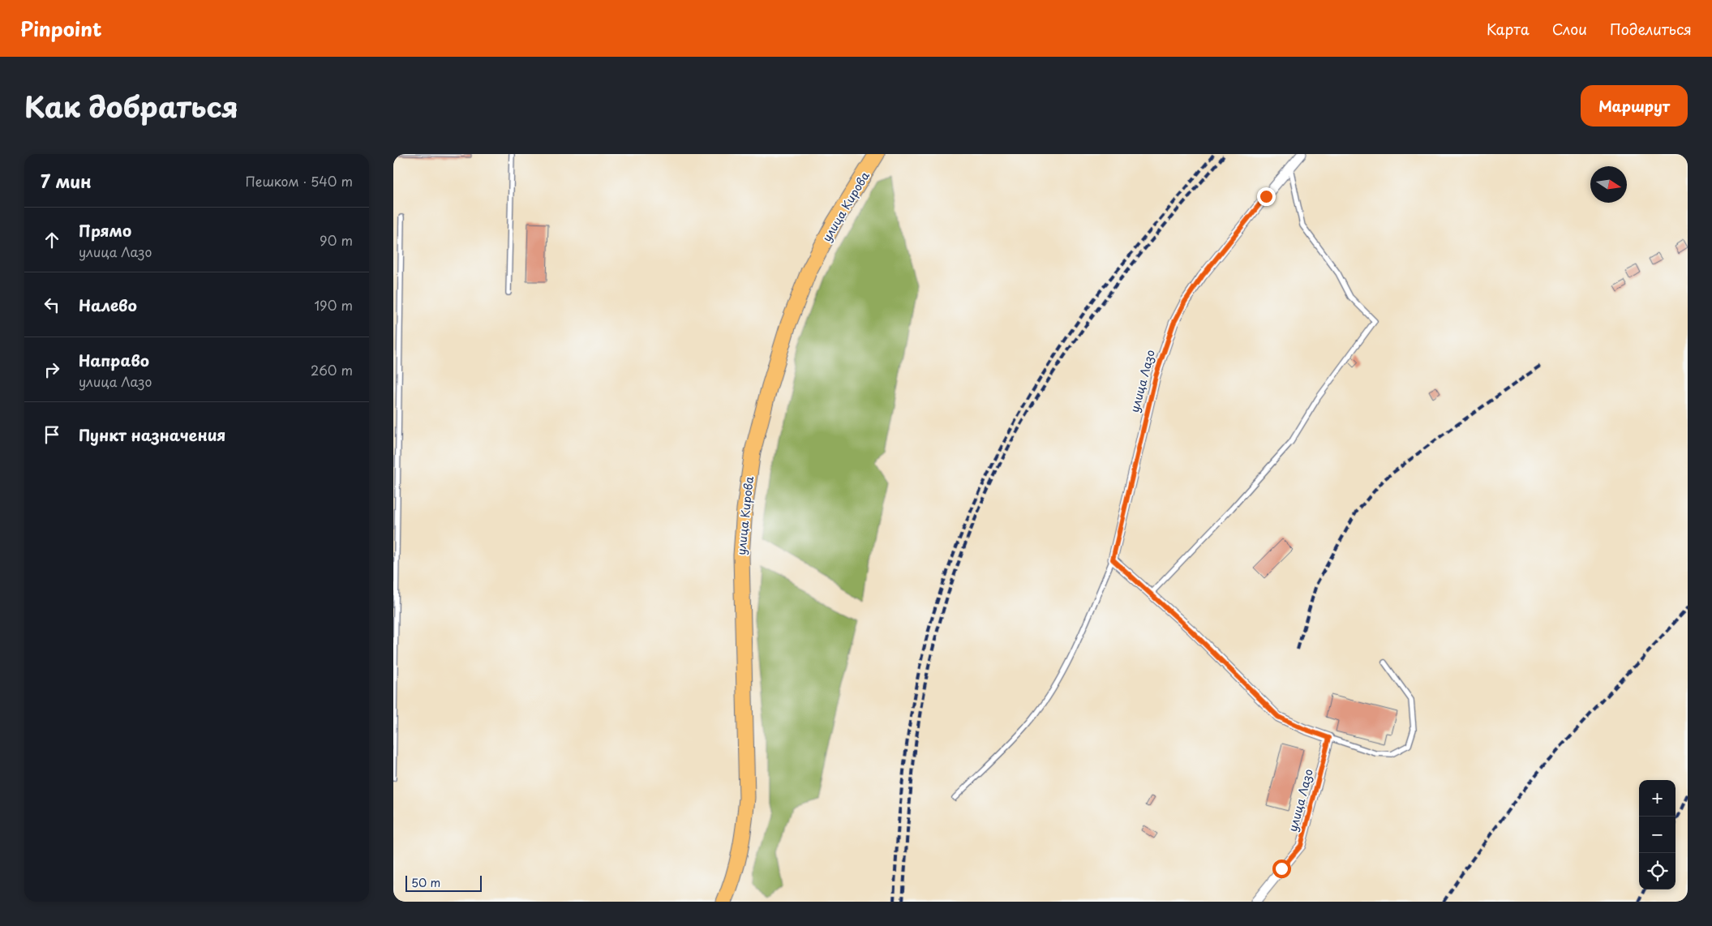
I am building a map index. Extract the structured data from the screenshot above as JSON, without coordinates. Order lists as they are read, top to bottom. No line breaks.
{"streets":{"main road":["улица Кирова"],"street":["улица Лазо"]},"scale_bar":"50 m","north":"right","page":{"header":"Pinpoint","nav":["Карта","Слои","Поделиться"],"title":"Как добраться","buttons":"Маршрут","heading":["7 мин","Пешком · 540 m"],"list":[["Прямо","улица Лазо","90 m"],["Налево","190 m"],["Направо","улица Лазо","260 m"],"Пункт назначения"],"map_buttons":["+","−"],"scale":"50 m"}}
